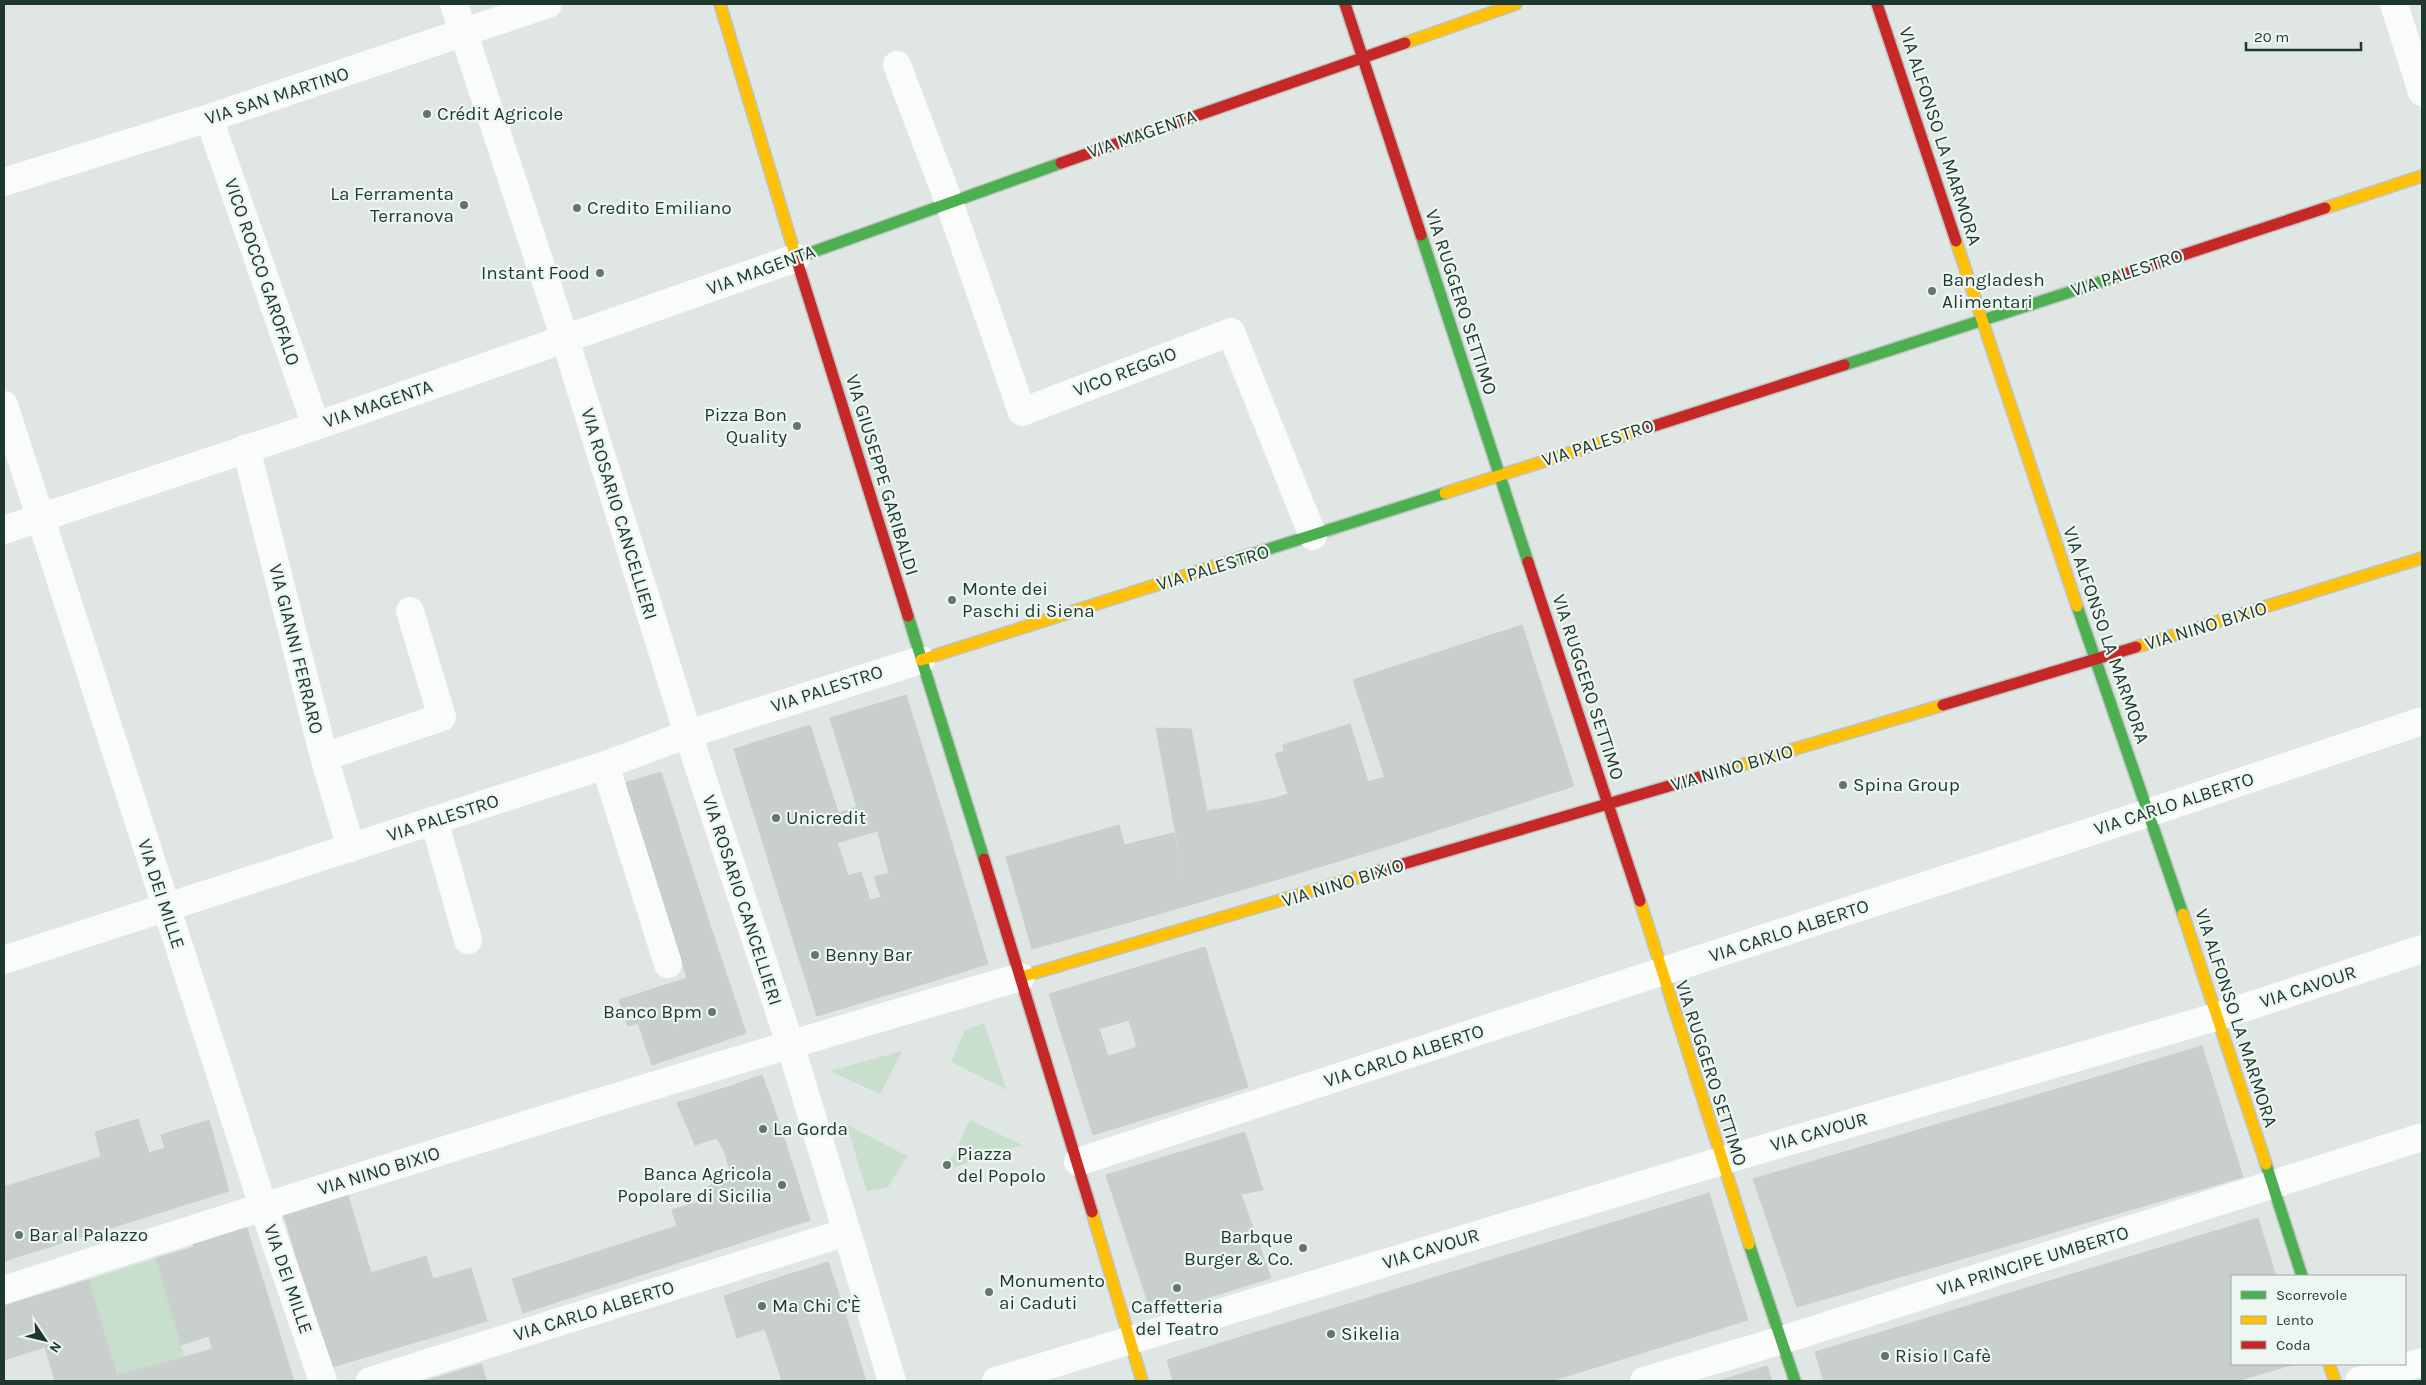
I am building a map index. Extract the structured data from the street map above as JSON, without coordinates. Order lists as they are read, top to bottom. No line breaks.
{"streets":{"main road":["VIA MAGENTA","VIA ALFONSO LA MARMORA","VIA PALESTRO","VIA RUGGERO SETTIMO","VIA GIUSEPPE GARIBALDI","VIA NINO BIXIO"],"street":["VIA SAN MARTINO","VICO ROCCO GAROFALO","VICO REGGIO","VIA ROSARIO CANCELLIERI","VIA GIANNI FERRARO","VIA CARLO ALBERTO","VIA DEI MILLE","VIA CAVOUR","VIA PRINCIPE UMBERTO"]},"crossings":[["VIA SAN MARTINO","VICO ROCCO GAROFALO"],["VIA SAN MARTINO","VIA ROSARIO CANCELLIERI"],["VIA MAGENTA","VICO ROCCO GAROFALO"],["VIA MAGENTA","VIA RUGGERO SETTIMO"],["VIA MAGENTA","VICO REGGIO"],["VIA MAGENTA","VIA GIUSEPPE GARIBALDI"],["VIA MAGENTA","VIA ROSARIO CANCELLIERI"],["VIA MAGENTA","VIA GIANNI FERRARO"],["VIA MAGENTA","VIA DEI MILLE"],["VIA ALFONSO LA MARMORA","VIA PALESTRO"],["VIA ALFONSO LA MARMORA","VIA NINO BIXIO"],["VIA ALFONSO LA MARMORA","VIA CARLO ALBERTO"],["VIA ALFONSO LA MARMORA","VIA CAVOUR"],["VIA ALFONSO LA MARMORA","VIA PRINCIPE UMBERTO"],["VIA PALESTRO","VIA RUGGERO SETTIMO"],["VIA PALESTRO","VICO REGGIO"],["VIA PALESTRO","VIA GIUSEPPE GARIBALDI"],["VIA PALESTRO","VIA ROSARIO CANCELLIERI"],["VIA PALESTRO","VIA GIANNI FERRARO"],["VIA PALESTRO","VIA DEI MILLE"],["VIA RUGGERO SETTIMO","VIA NINO BIXIO"],["VIA RUGGERO SETTIMO","VIA CARLO ALBERTO"],["VIA RUGGERO SETTIMO","VIA CAVOUR"],["VIA RUGGERO SETTIMO","VIA PRINCIPE UMBERTO"],["VIA GIUSEPPE GARIBALDI","VIA NINO BIXIO"],["VIA GIUSEPPE GARIBALDI","VIA CARLO ALBERTO"],["VIA GIUSEPPE GARIBALDI","VIA CAVOUR"],["VIA ROSARIO CANCELLIERI","VIA NINO BIXIO"],["VIA ROSARIO CANCELLIERI","VIA CARLO ALBERTO"],["VIA NINO BIXIO","VIA DEI MILLE"]],"places":["Crédit Agricole","La Ferramenta Terranova","Credito Emiliano","Instant Food","Bangladesh Alimentari","Pizza Bon Quality","Monte dei Paschi di Siena","Spina Group","Unicredit","Benny Bar","Banco Bpm","La Gorda","Piazza del Popolo","Banca Agricola Popolare di Sicilia","Bar al Palazzo","Barbque Burger & Co.","Caffetteria del Teatro","Monumento ai Caduti","Ma Chi C'È","Sikelia","Risio I Cafè"],"legend":["Scorrevole","Lento","Coda"],"scale_bar":"20 m","north":"bottom right"}
